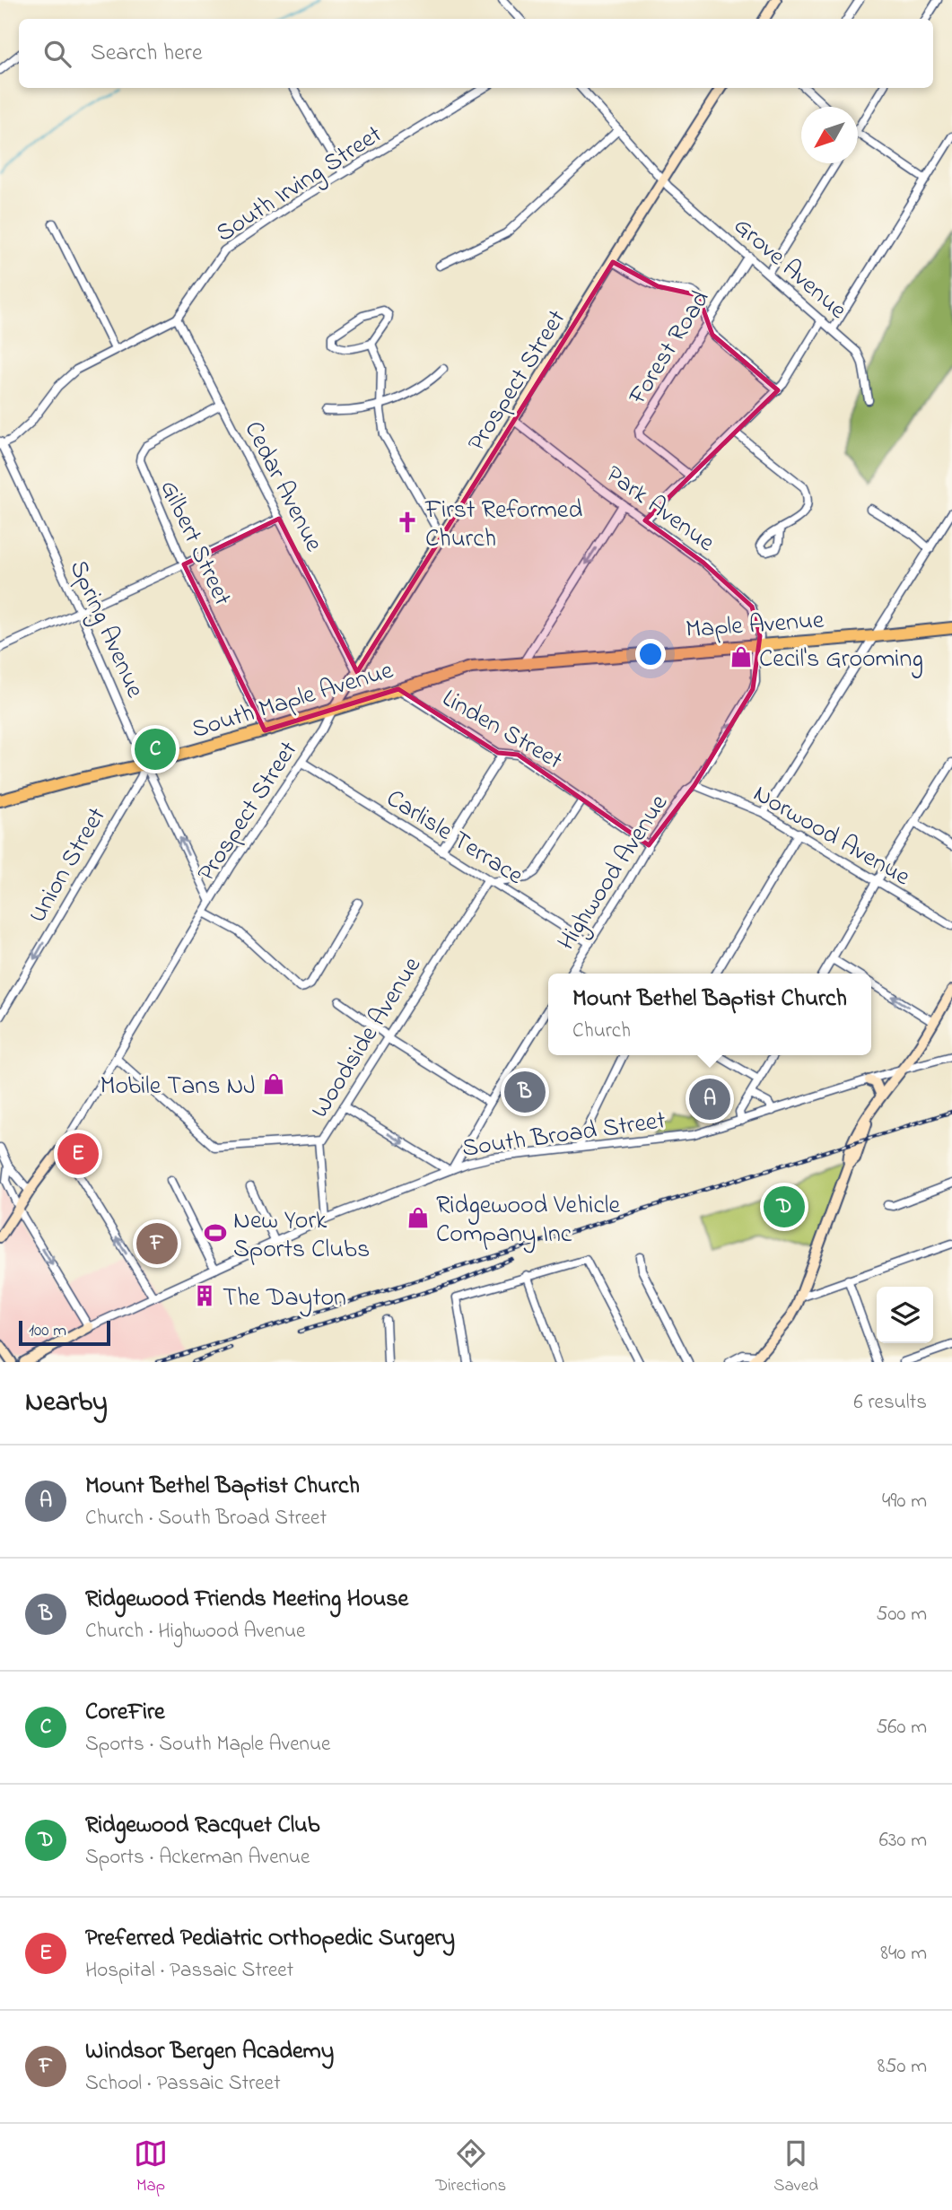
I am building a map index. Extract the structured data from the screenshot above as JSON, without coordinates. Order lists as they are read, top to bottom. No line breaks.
{"streets":{"main road":["Prospect Street","Maple Avenue","South Maple Avenue","South Broad Street"],"street":["South Irving Street","Grove Avenue","Forest Road","Cedar Avenue","Park Avenue","Gilbert Street","Spring Avenue","Linden Street","Norwood Avenue","Carlisle Terrace","Union Street","Highwood Avenue","Woodside Avenue"]},"crossings":[["South Irving Street","Cedar Avenue"],["South Irving Street","Spring Avenue"],["Grove Avenue","Forest Road"],["Grove Avenue","Prospect Street"],["Prospect Street","Cedar Avenue"],["Prospect Street","Park Avenue"],["Prospect Street","Spring Avenue"],["Prospect Street","South Maple Avenue"],["Prospect Street","Carlisle Terrace"],["Prospect Street","Woodside Avenue"],["Cedar Avenue","Gilbert Street"],["Park Avenue","Maple Avenue"],["Park Avenue","Highwood Avenue"],["Gilbert Street","South Maple Avenue"],["Maple Avenue","South Maple Avenue"],["Maple Avenue","Highwood Avenue"],["Spring Avenue","South Maple Avenue"],["Spring Avenue","Union Street"],["South Maple Avenue","Linden Street"],["South Maple Avenue","Union Street"],["Linden Street","Highwood Avenue"],["Norwood Avenue","Highwood Avenue"],["Carlisle Terrace","Highwood Avenue"],["Carlisle Terrace","Woodside Avenue"]],"one_way":["Union Street","Highwood Avenue"],"places":{"church":["First Reformed Church"],"shop":["Cecil's Grooming","Mobile Tans NJ","Ridgewood Vehicle Company Inc"],"sports":["New York Sports Clubs"],"building":["The Dayton"]},"scale_bar":"100 m","north":"bottom left","page":{"search":"Search here","pins":["C","B","A","E","D","F"],"popup":["Mount Bethel Baptist Church","Church"],"scale":"100 m","heading":["Nearby","6 results"],"list":[{"mark":"A","name":"Mount Bethel Baptist Church","note":"Church · South Broad Street","value":"490 m"},{"mark":"B","name":"Ridgewood Friends Meeting House","note":"Church · Highwood Avenue","value":"500 m"},{"mark":"C","name":"CoreFire","note":"Sports · South Maple Avenue","value":"560 m"},{"mark":"D","name":"Ridgewood Racquet Club","note":"Sports · Ackerman Avenue","value":"630 m"},{"mark":"E","name":"Preferred Pediatric Orthopedic Surgery","note":"Hospital · Passaic Street","value":"840 m"},{"mark":"F","name":"Windsor Bergen Academy","note":"School · Passaic Street","value":"850 m"}],"nav":["Map","Directions","Saved"]}}
